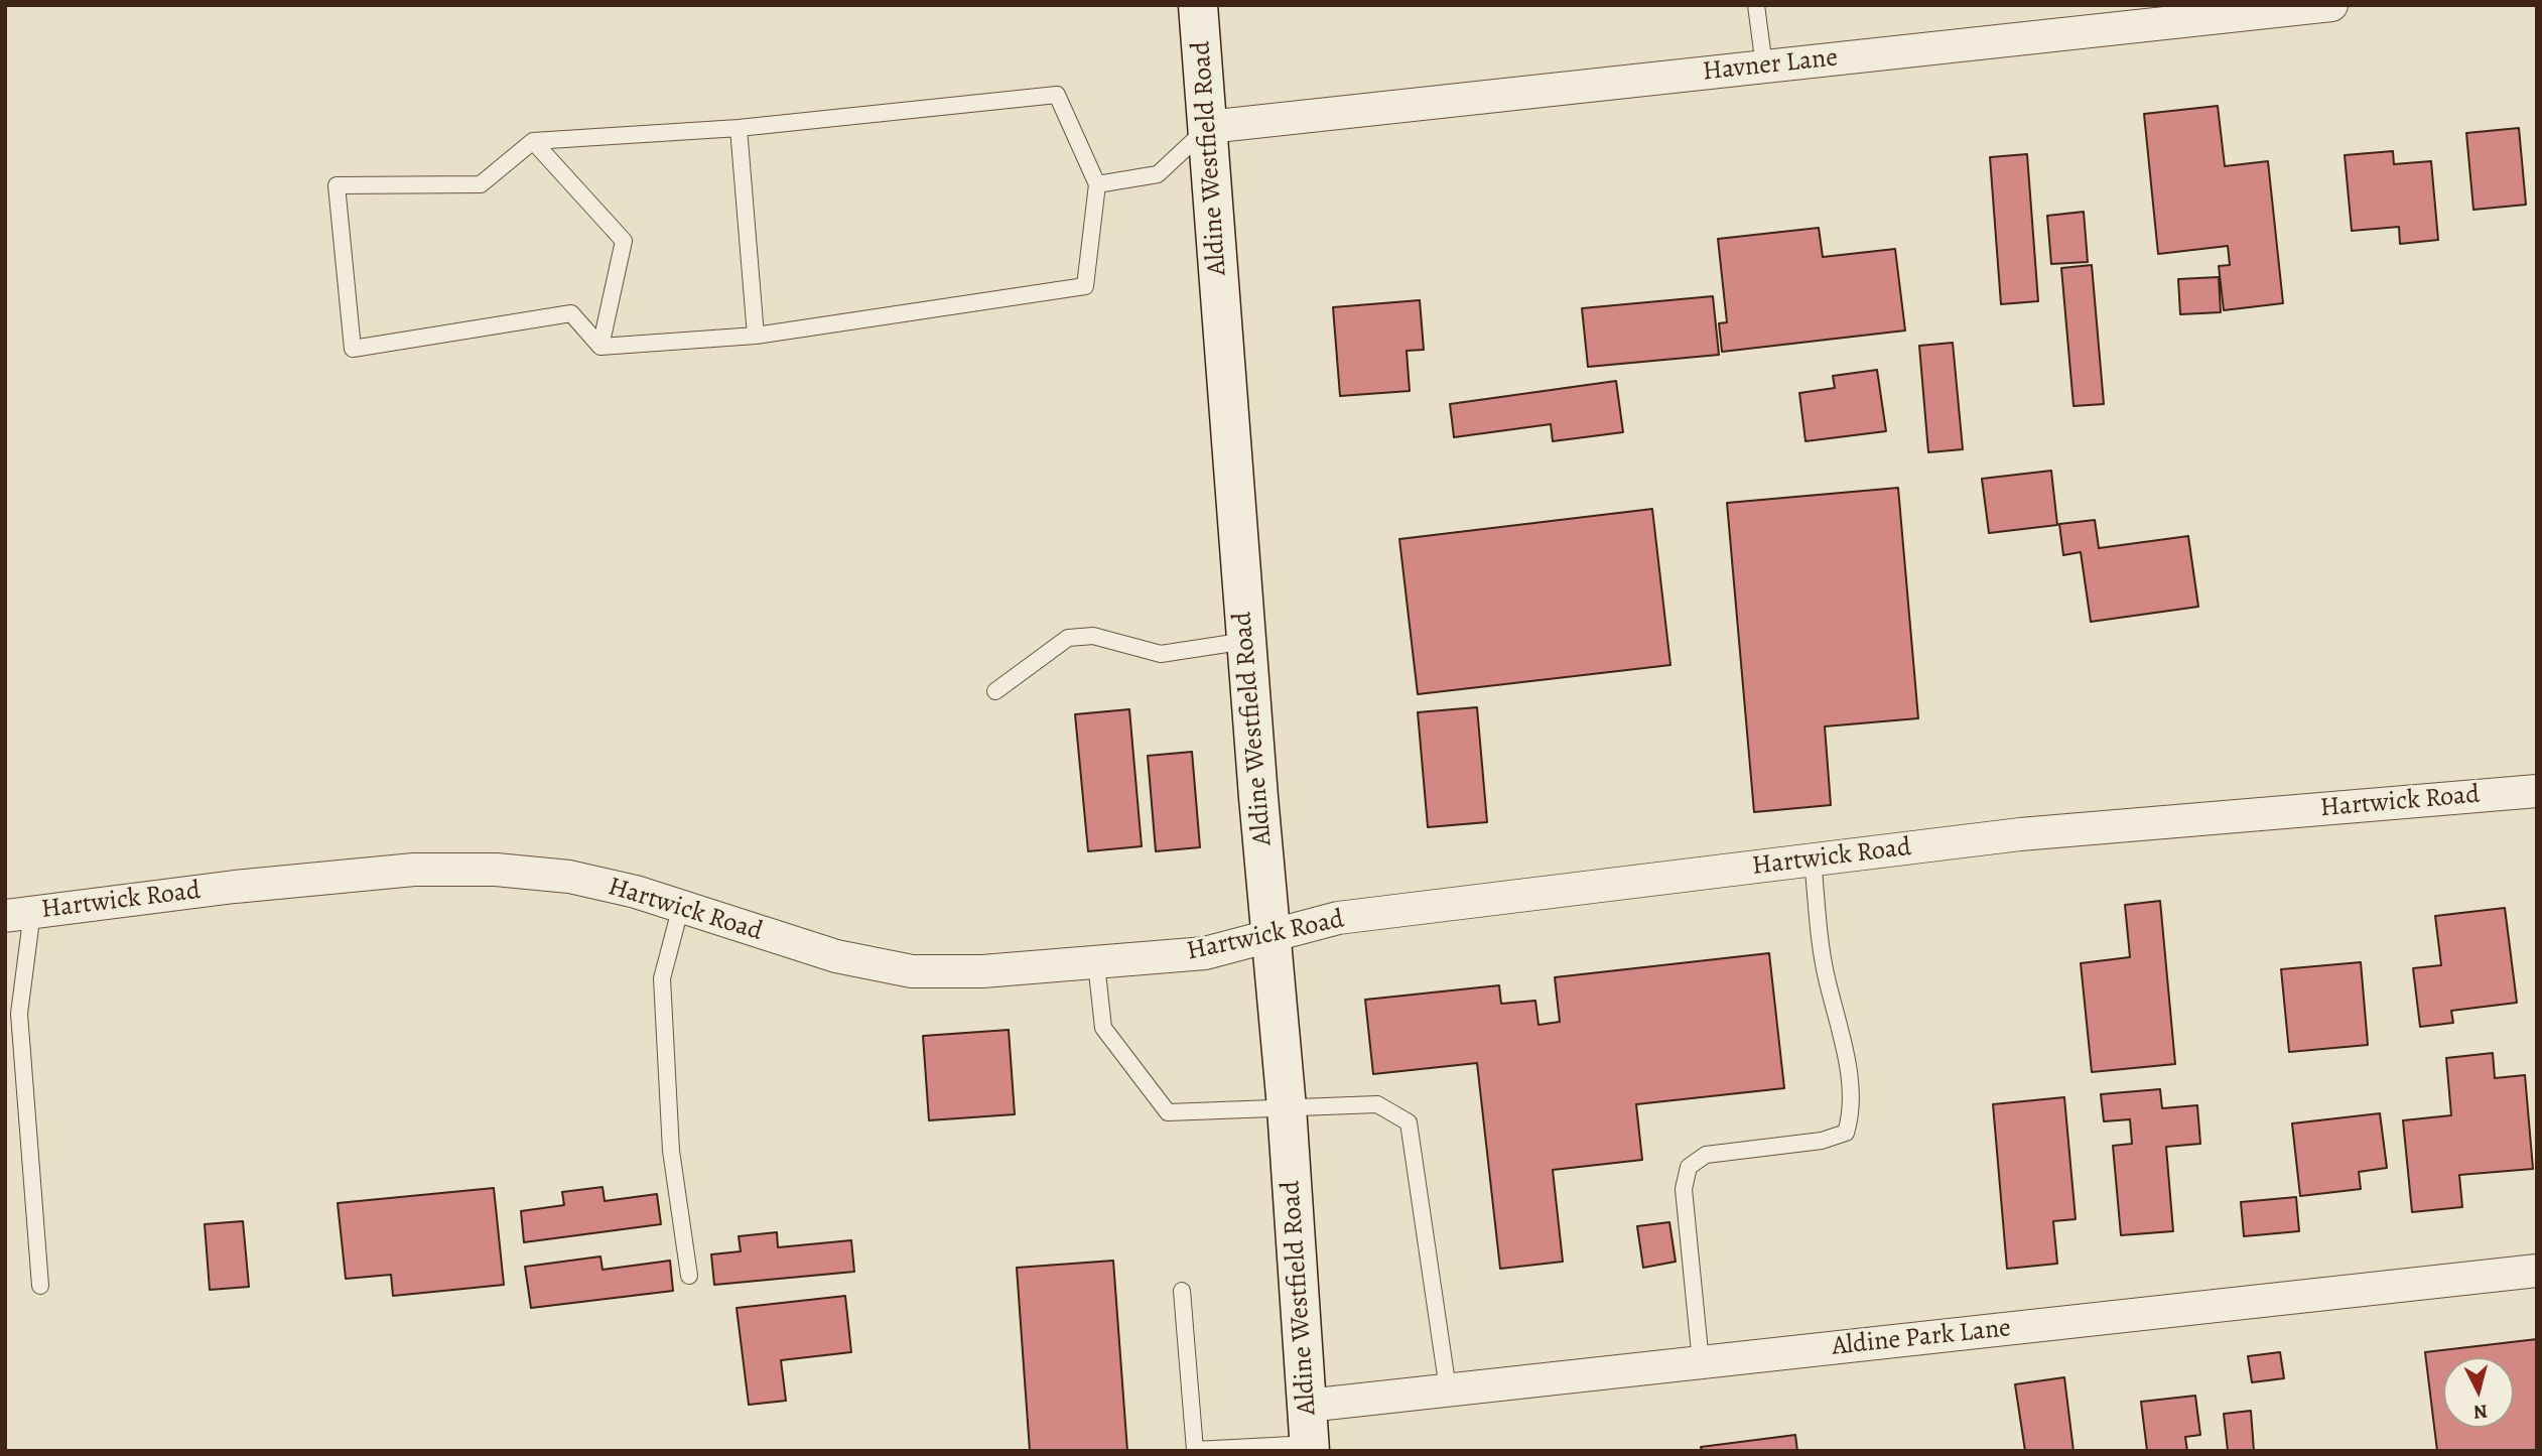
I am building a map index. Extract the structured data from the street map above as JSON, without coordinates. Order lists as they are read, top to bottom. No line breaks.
{"streets":{"main road":["Aldine Westfield Road"],"street":["Havner Lane","Hartwick Road","Aldine Park Lane"]},"crossings":[["Havner Lane","Aldine Westfield Road"],["Aldine Westfield Road","Hartwick Road"],["Aldine Westfield Road","Aldine Park Lane"]],"north":"bottom"}
